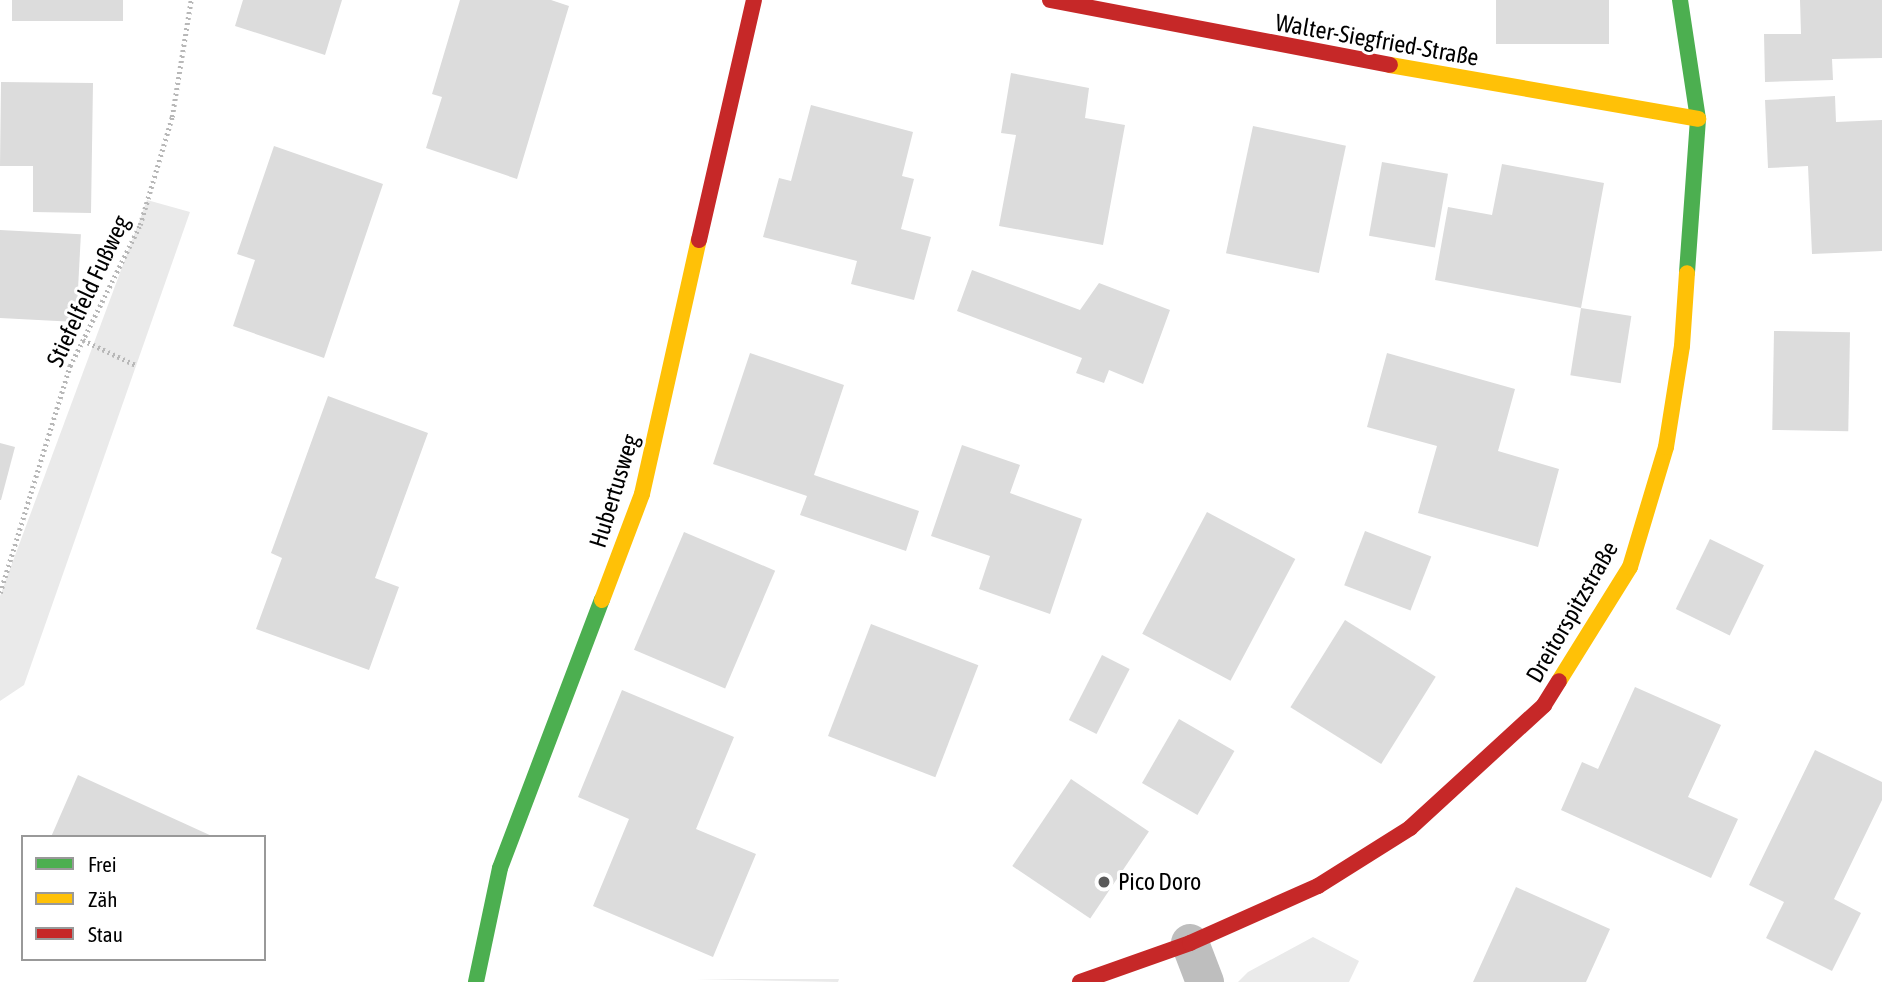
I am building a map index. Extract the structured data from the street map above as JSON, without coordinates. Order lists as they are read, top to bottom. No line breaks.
{"streets":{"street":["Walter-Siegfried-Straße","Hubertusweg","Dreitorspitzstraße"],"path":["Stiefelfeld Fußweg"]},"crossings":[["Walter-Siegfried-Straße","Dreitorspitzstraße"]],"places":["Pico Doro"],"legend":["Frei","Zäh","Stau"]}
